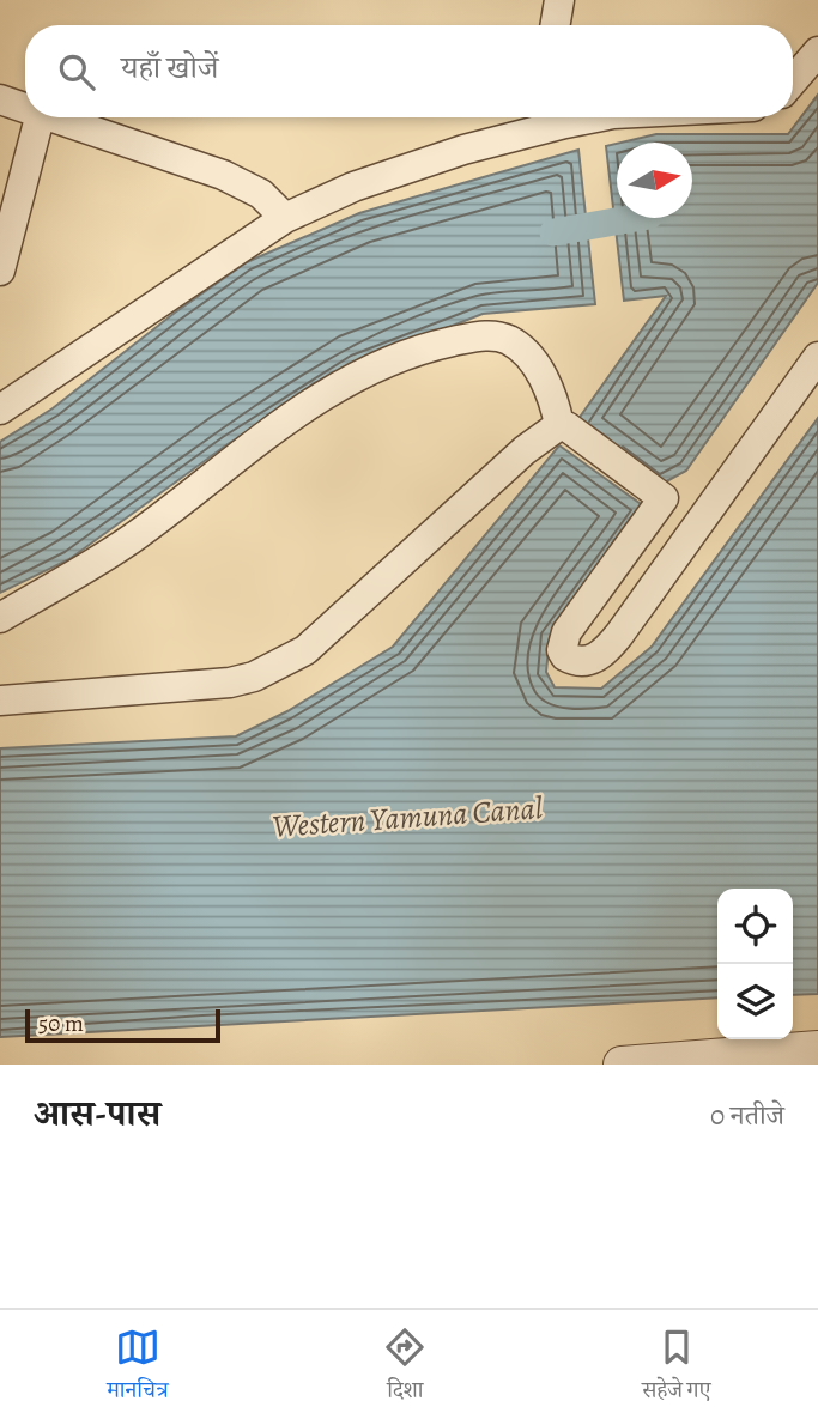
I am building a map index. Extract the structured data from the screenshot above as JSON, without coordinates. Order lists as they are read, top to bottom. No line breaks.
{"water":["Western Yamuna Canal"],"scale_bar":"50 m","north":"right","page":{"search":"यहाँ खोजें","scale":"50 m","heading":["आस-पास","0 नतीजे"],"nav":["मानचित्र","दिशा","सहेजे गए"]}}
